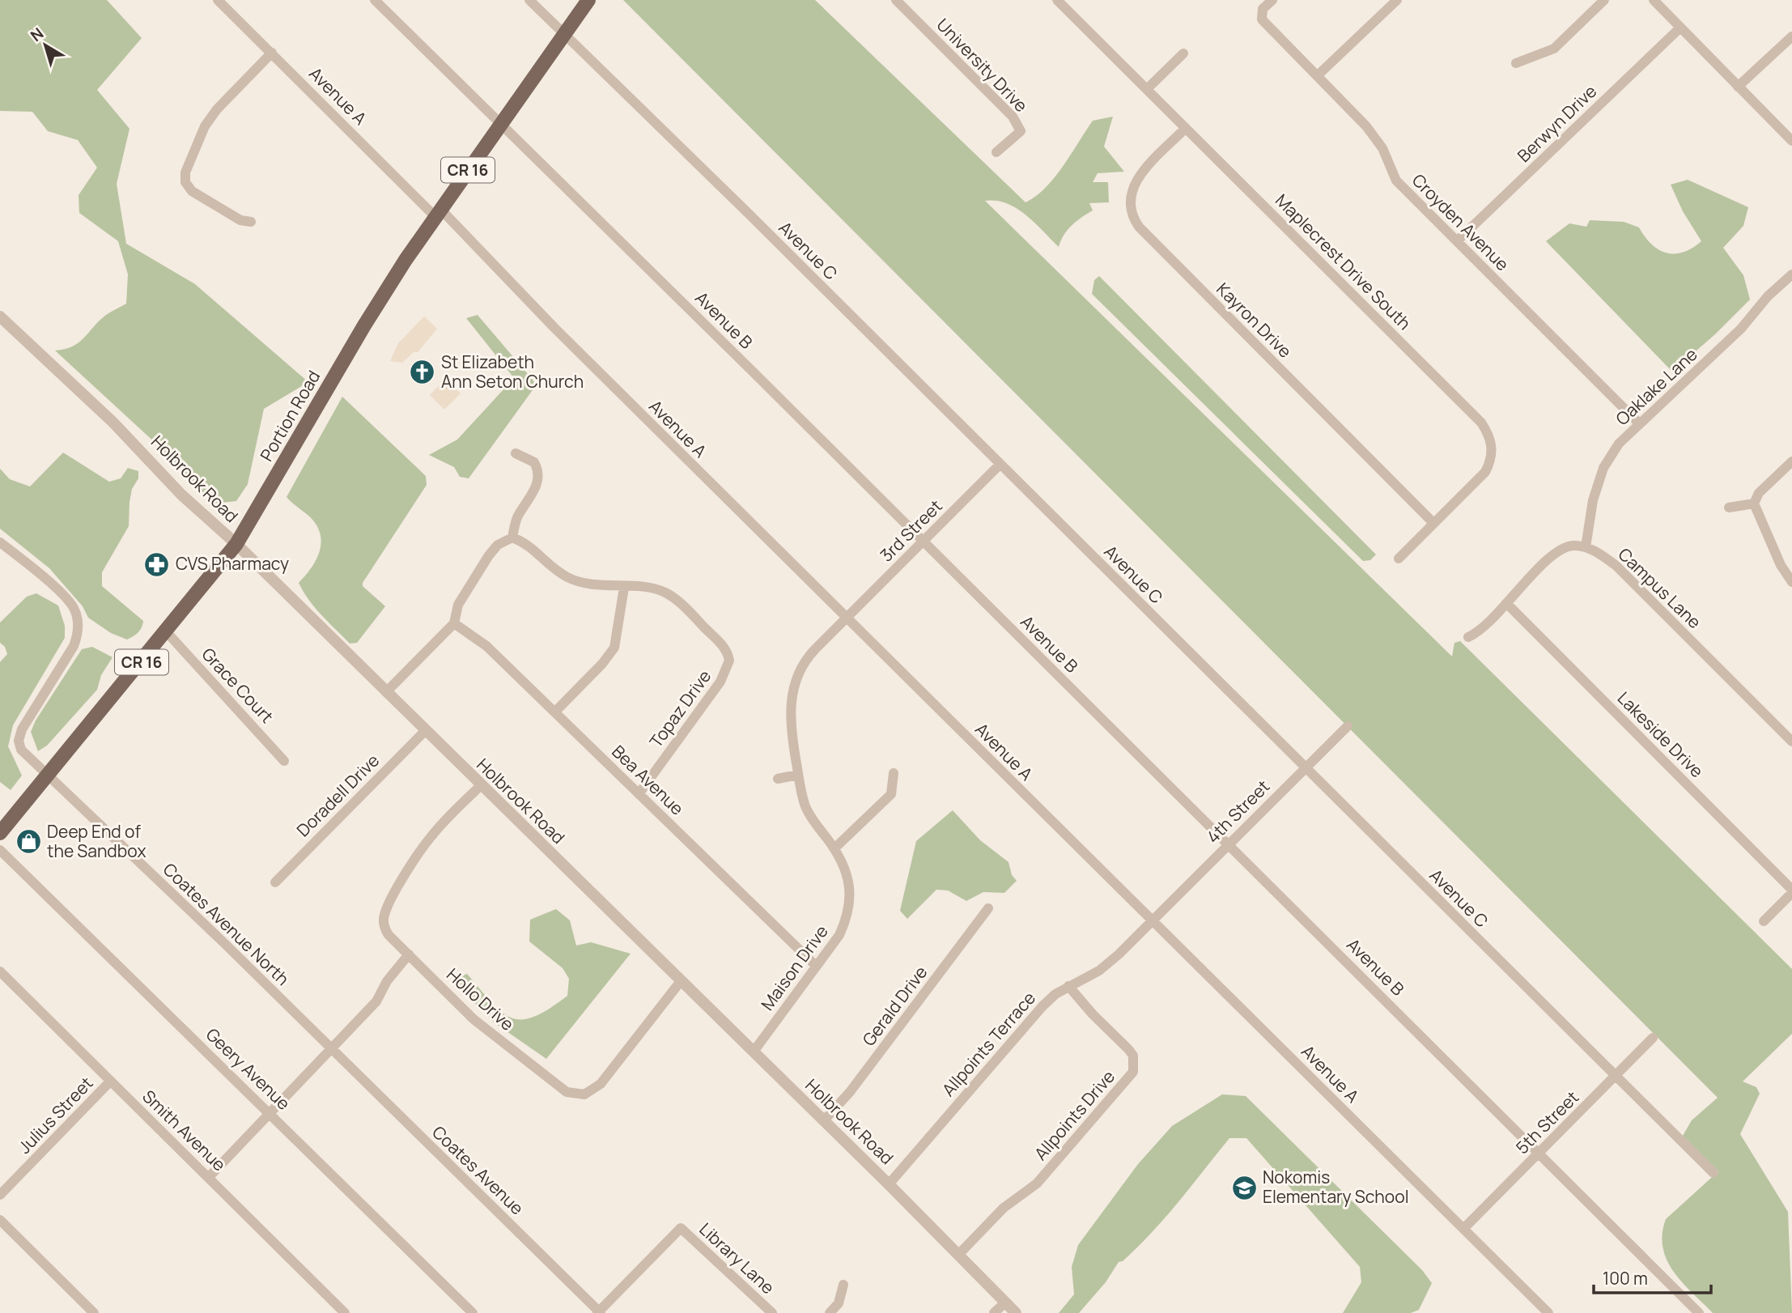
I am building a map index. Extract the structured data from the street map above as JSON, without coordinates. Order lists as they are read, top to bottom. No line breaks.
{"streets":{"main road":["CR 16","Portion Road"],"street":["University Drive","Avenue A","Berwyn Drive","Croyden Avenue","Avenue C","Maplecrest Drive South","Avenue B","Kayron Drive","Oaklake Lane","Holbrook Road","3rd Street","Campus Lane","Grace Court","Topaz Drive","Lakeside Drive","Bea Avenue","Doradell Drive","4th Street","Coates Avenue North","Maison Drive","Hollo Drive","Gerald Drive","Allpoints Terrace","Geery Avenue","Julius Street","Allpoints Drive","5th Street","Smith Avenue","Coates Avenue","Library Lane"]},"crossings":[["Avenue A","Portion Road"],["Avenue A","3rd Street"],["Avenue A","4th Street"],["Avenue A","Maison Drive"],["Avenue A","Allpoints Terrace"],["Avenue A","5th Street"],["Berwyn Drive","Croyden Avenue"],["Croyden Avenue","Oaklake Lane"],["Avenue C","Portion Road"],["Avenue C","3rd Street"],["Avenue C","4th Street"],["Avenue C","5th Street"],["Maplecrest Drive South","Kayron Drive"],["Avenue B","Portion Road"],["Avenue B","3rd Street"],["Avenue B","4th Street"],["Avenue B","5th Street"],["Oaklake Lane","Campus Lane"],["Portion Road","Holbrook Road"],["Portion Road","Grace Court"],["Portion Road","Coates Avenue North"],["Holbrook Road","Doradell Drive"],["Holbrook Road","Maison Drive"],["Holbrook Road","Hollo Drive"],["Holbrook Road","Gerald Drive"],["Holbrook Road","Allpoints Terrace"],["Holbrook Road","Allpoints Drive"],["3rd Street","Maison Drive"],["Topaz Drive","Bea Avenue"],["Bea Avenue","Maison Drive"],["4th Street","Allpoints Terrace"],["Coates Avenue North","Coates Avenue"],["Allpoints Terrace","Allpoints Drive"],["Julius Street","Smith Avenue"],["Coates Avenue","Library Lane"]],"places":{"church":["St Elizabeth Ann Seton Church"],"pharmacy":["CVS Pharmacy"],"shop":["Deep End of the Sandbox"],"school or university":["Nokomis Elementary School"]},"scale_bar":"100 m","north":"top left"}
